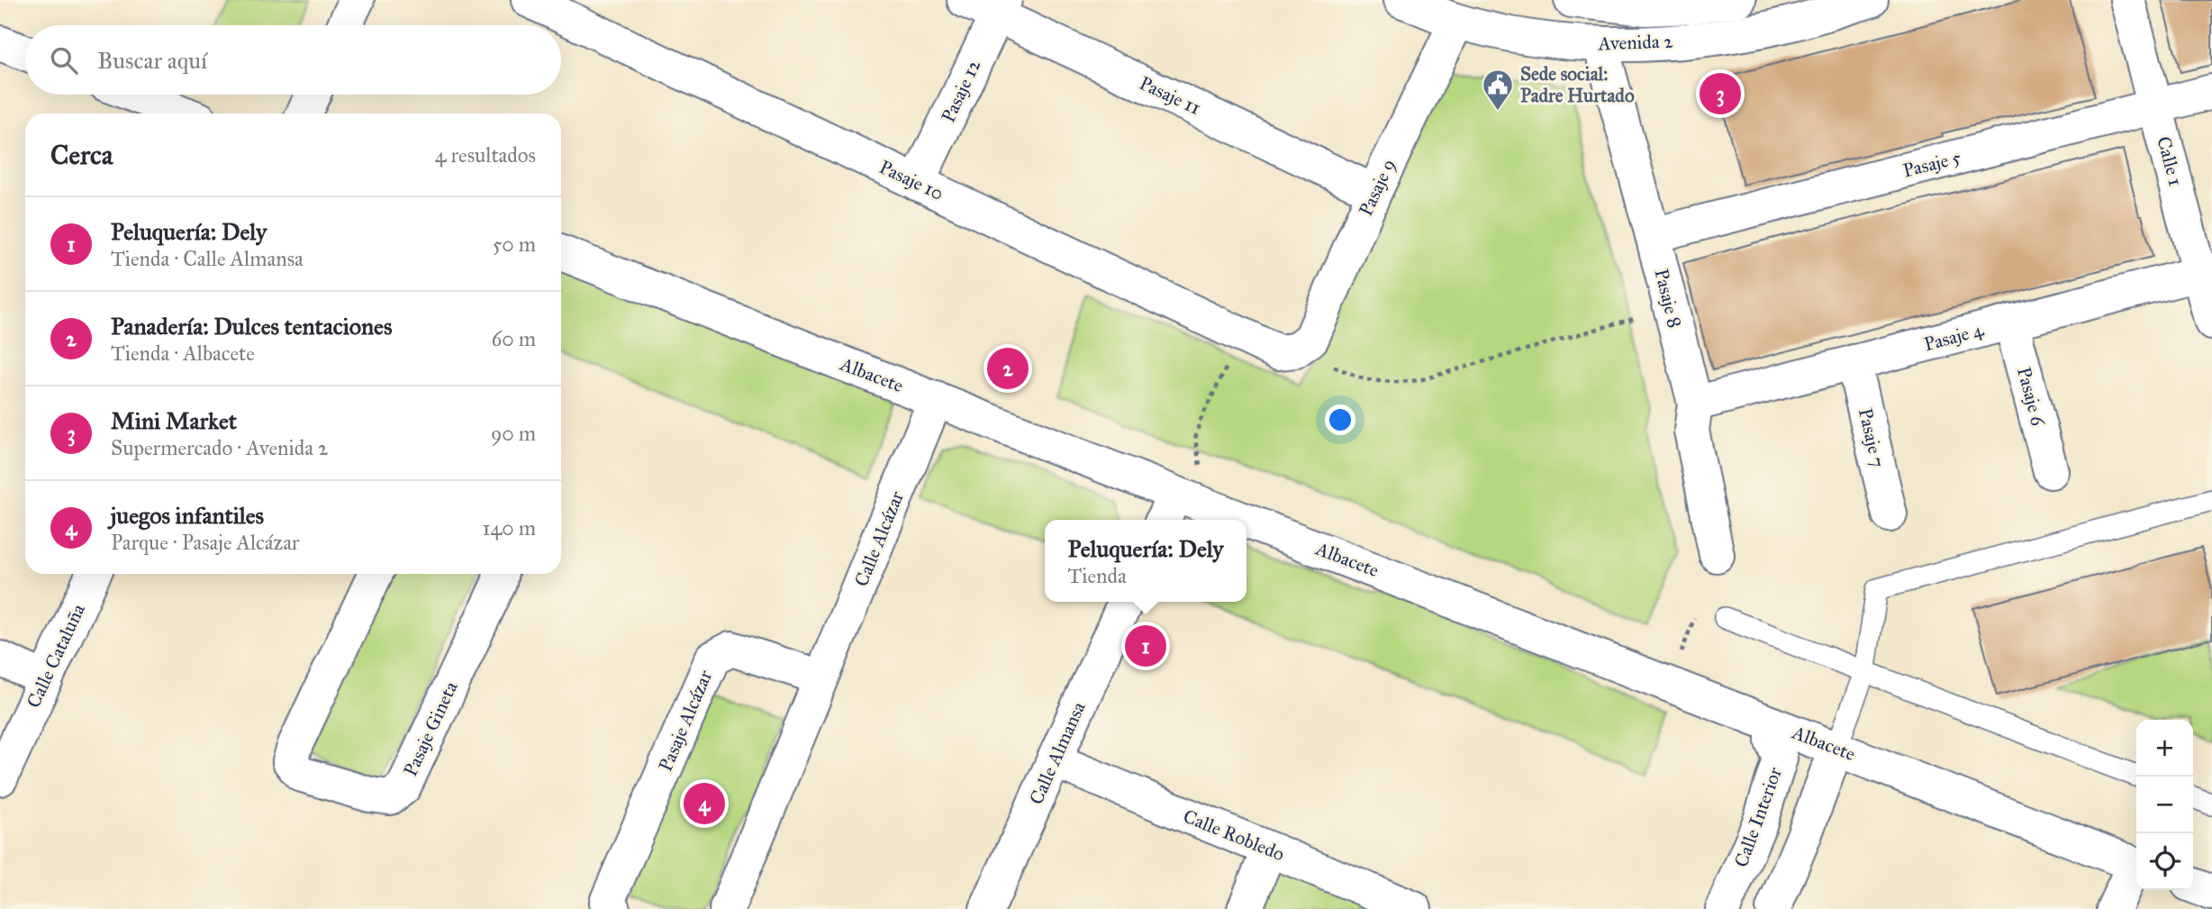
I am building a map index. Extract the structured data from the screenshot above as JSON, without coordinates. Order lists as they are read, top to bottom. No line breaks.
{"streets":{"street":["Avenida 2","Pasaje 12","Pasaje 11","Calle 1","Pasaje 5","Pasaje 10","Pasaje 9","Pasaje 8","Pasaje 4","Albacete","Pasaje 6","Pasaje 7","Calle Alcázar","Calle Cataluña","Pasaje Alcázar","Pasaje Gineta","Calle Almansa","Calle Interior","Calle Robledo"]},"crossings":[["Avenida 2","Pasaje 9"],["Avenida 2","Pasaje 8"],["Pasaje 12","Pasaje 11"],["Pasaje 12","Pasaje 10"],["Pasaje 11","Pasaje 9"],["Calle 1","Pasaje 5"],["Calle 1","Pasaje 4"],["Pasaje 5","Pasaje 8"],["Pasaje 10","Pasaje 9"],["Pasaje 8","Pasaje 4"],["Pasaje 4","Pasaje 6"],["Pasaje 4","Pasaje 7"],["Albacete","Calle Alcázar"],["Albacete","Calle Interior"],["Calle Alcázar","Pasaje Alcázar"],["Calle Almansa","Calle Robledo"]],"places":{"public building":["Sede social: Padre Hurtado"]},"page":{"search":"Buscar aquí","pins":["3","2","1","4"],"heading":["Cerca","4 resultados"],"list":[{"mark":"1","name":"Peluquería: Dely","note":"Tienda · Calle Almansa","value":"50 m"},{"mark":"2","name":"Panadería: Dulces tentaciones","note":"Tienda · Albacete","value":"60 m"},{"mark":"3","name":"Mini Market","note":"Supermercado · Avenida 2","value":"90 m"},{"mark":"4","name":"juegos infantiles","note":"Parque · Pasaje Alcázar","value":"140 m"}],"popup":["Peluquería: Dely","Tienda"],"map_buttons":["+","−"]}}
